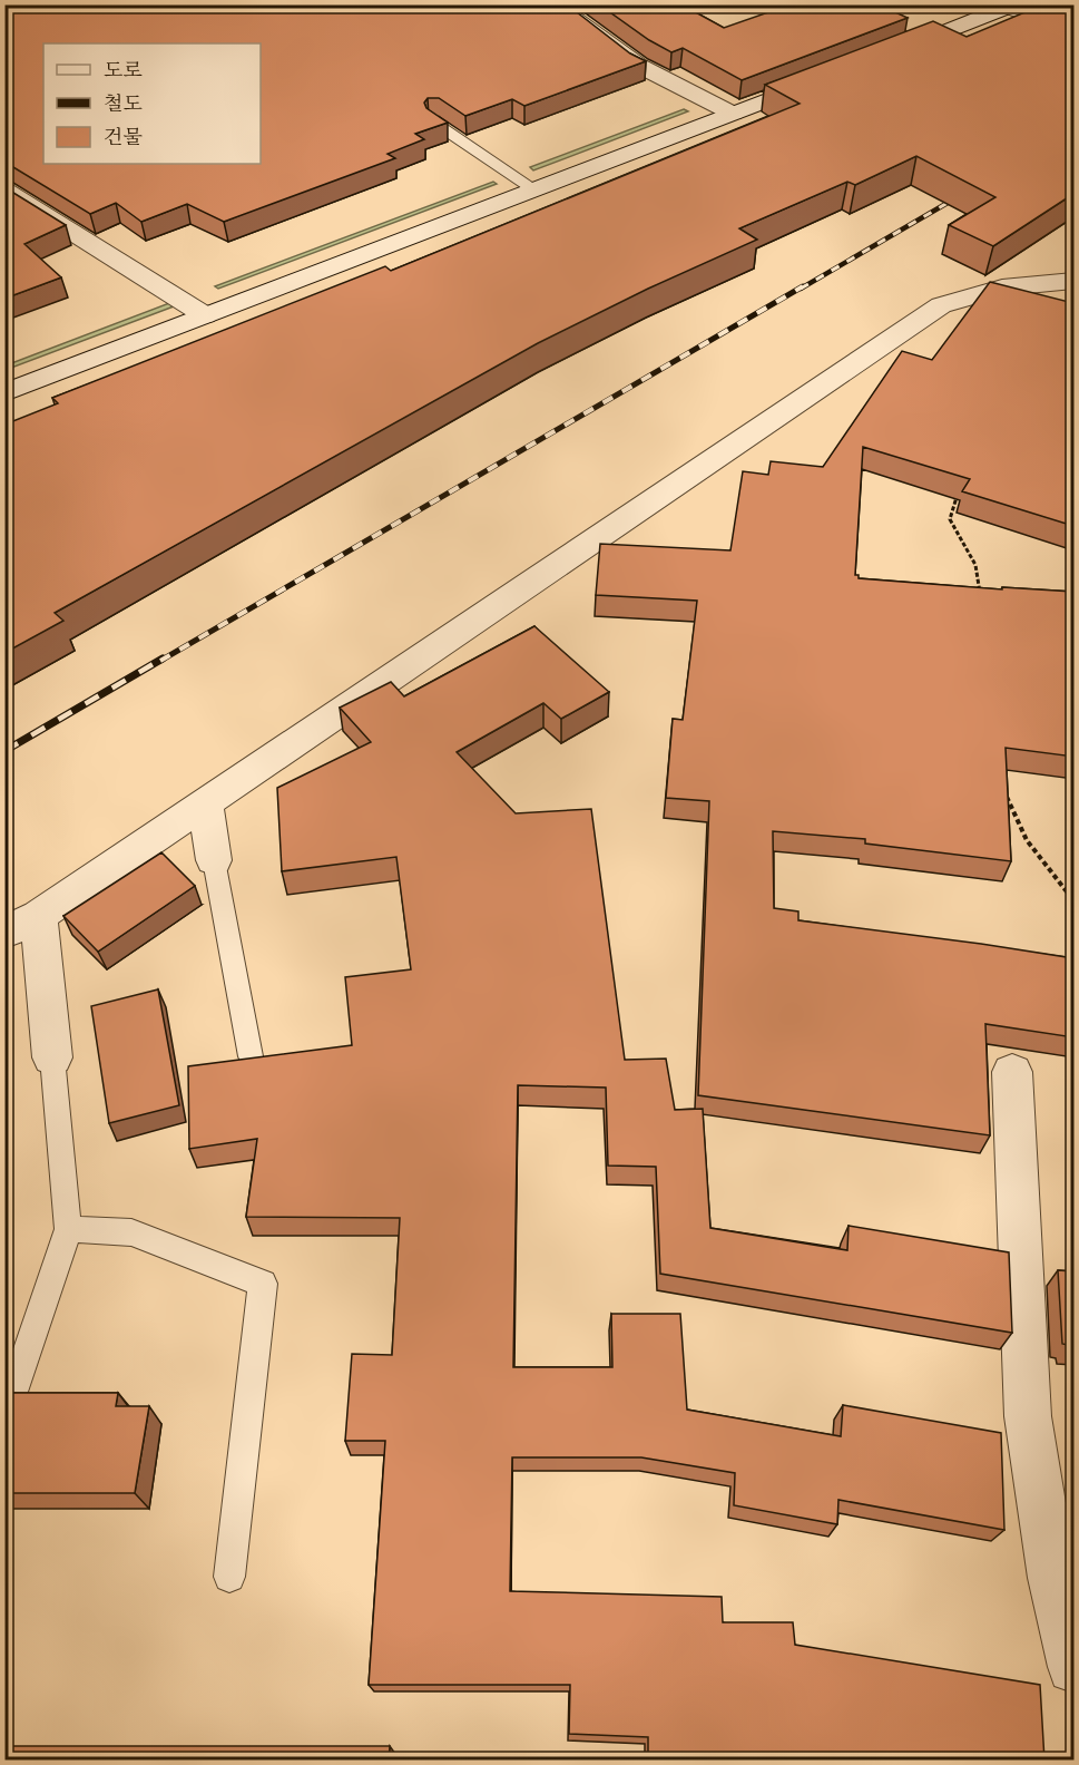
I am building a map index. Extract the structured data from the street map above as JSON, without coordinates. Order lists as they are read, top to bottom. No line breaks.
{"legend":["도로","철도","건물"]}
